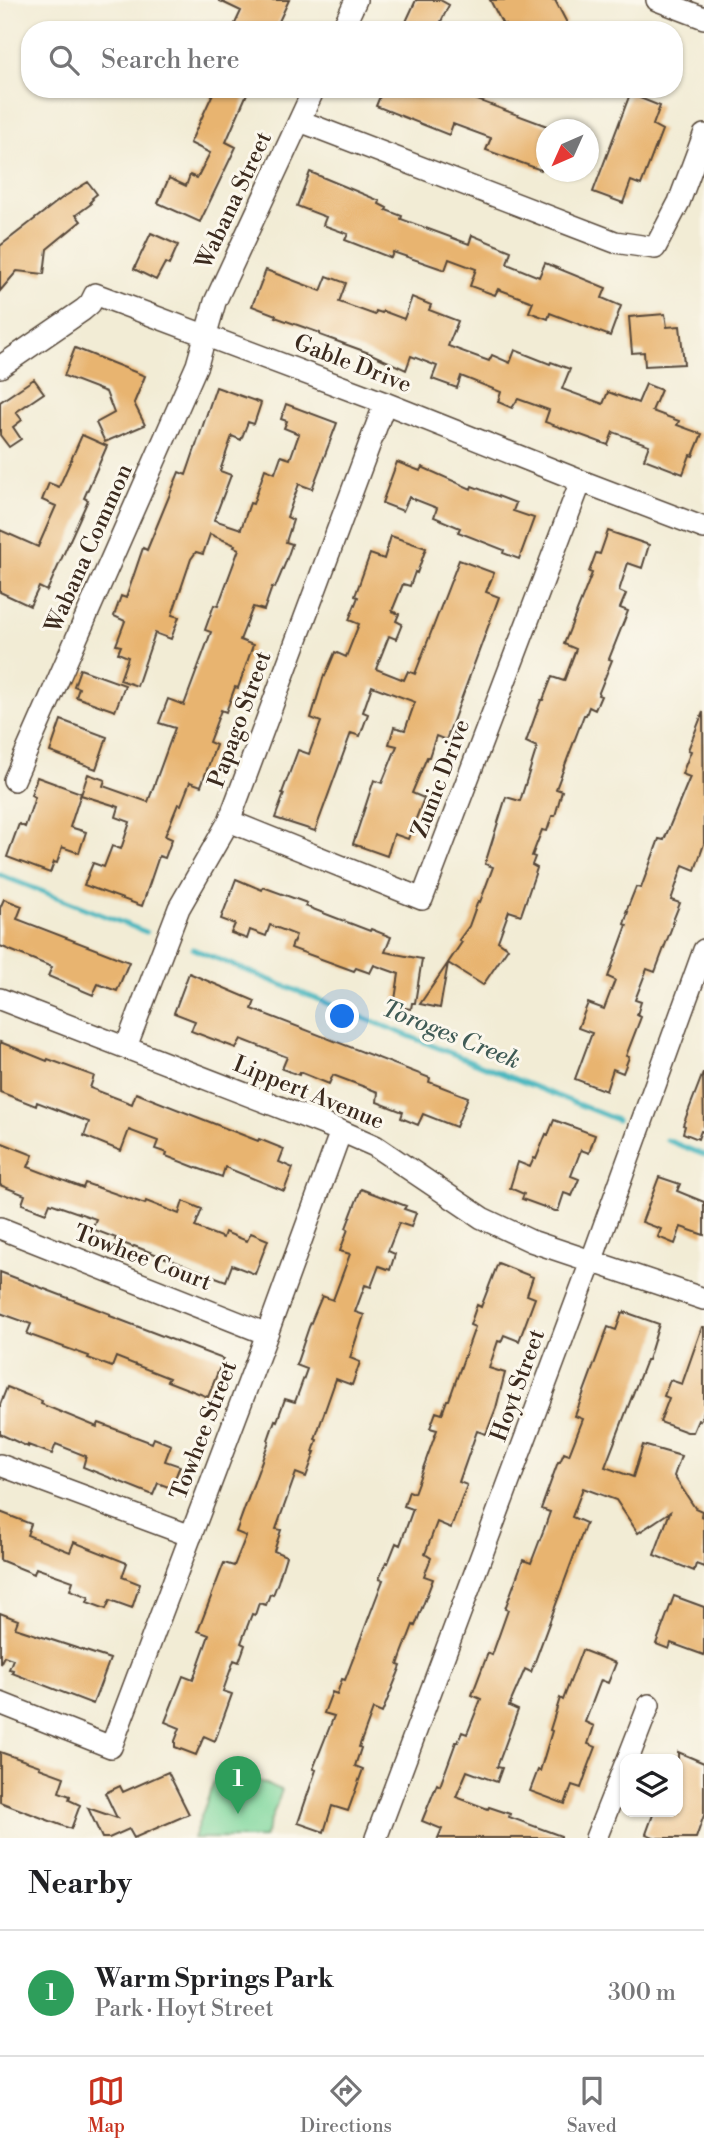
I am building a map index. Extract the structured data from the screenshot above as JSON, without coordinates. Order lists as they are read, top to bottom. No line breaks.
{"streets":{"street":["Wabana Street","Gable Drive","Wabana Common","Papago Street","Zunic Drive","Lippert Avenue","Towhee Court","Hoyt Street","Towhee Street"]},"crossings":[["Wabana Street","Gable Drive"],["Wabana Street","Wabana Common"],["Gable Drive","Wabana Common"],["Gable Drive","Papago Street"],["Gable Drive","Zunic Drive"],["Papago Street","Zunic Drive"],["Papago Street","Lippert Avenue"],["Lippert Avenue","Hoyt Street"],["Lippert Avenue","Towhee Street"],["Towhee Court","Towhee Street"]],"water":["Toroges Creek"],"north":"bottom left","page":{"search":"Search here","pins":"1","heading":"Nearby","list":[{"mark":"1","name":"Warm Springs Park","note":"Park · Hoyt Street","value":"300 m"}],"nav":["Map","Directions","Saved"]}}
